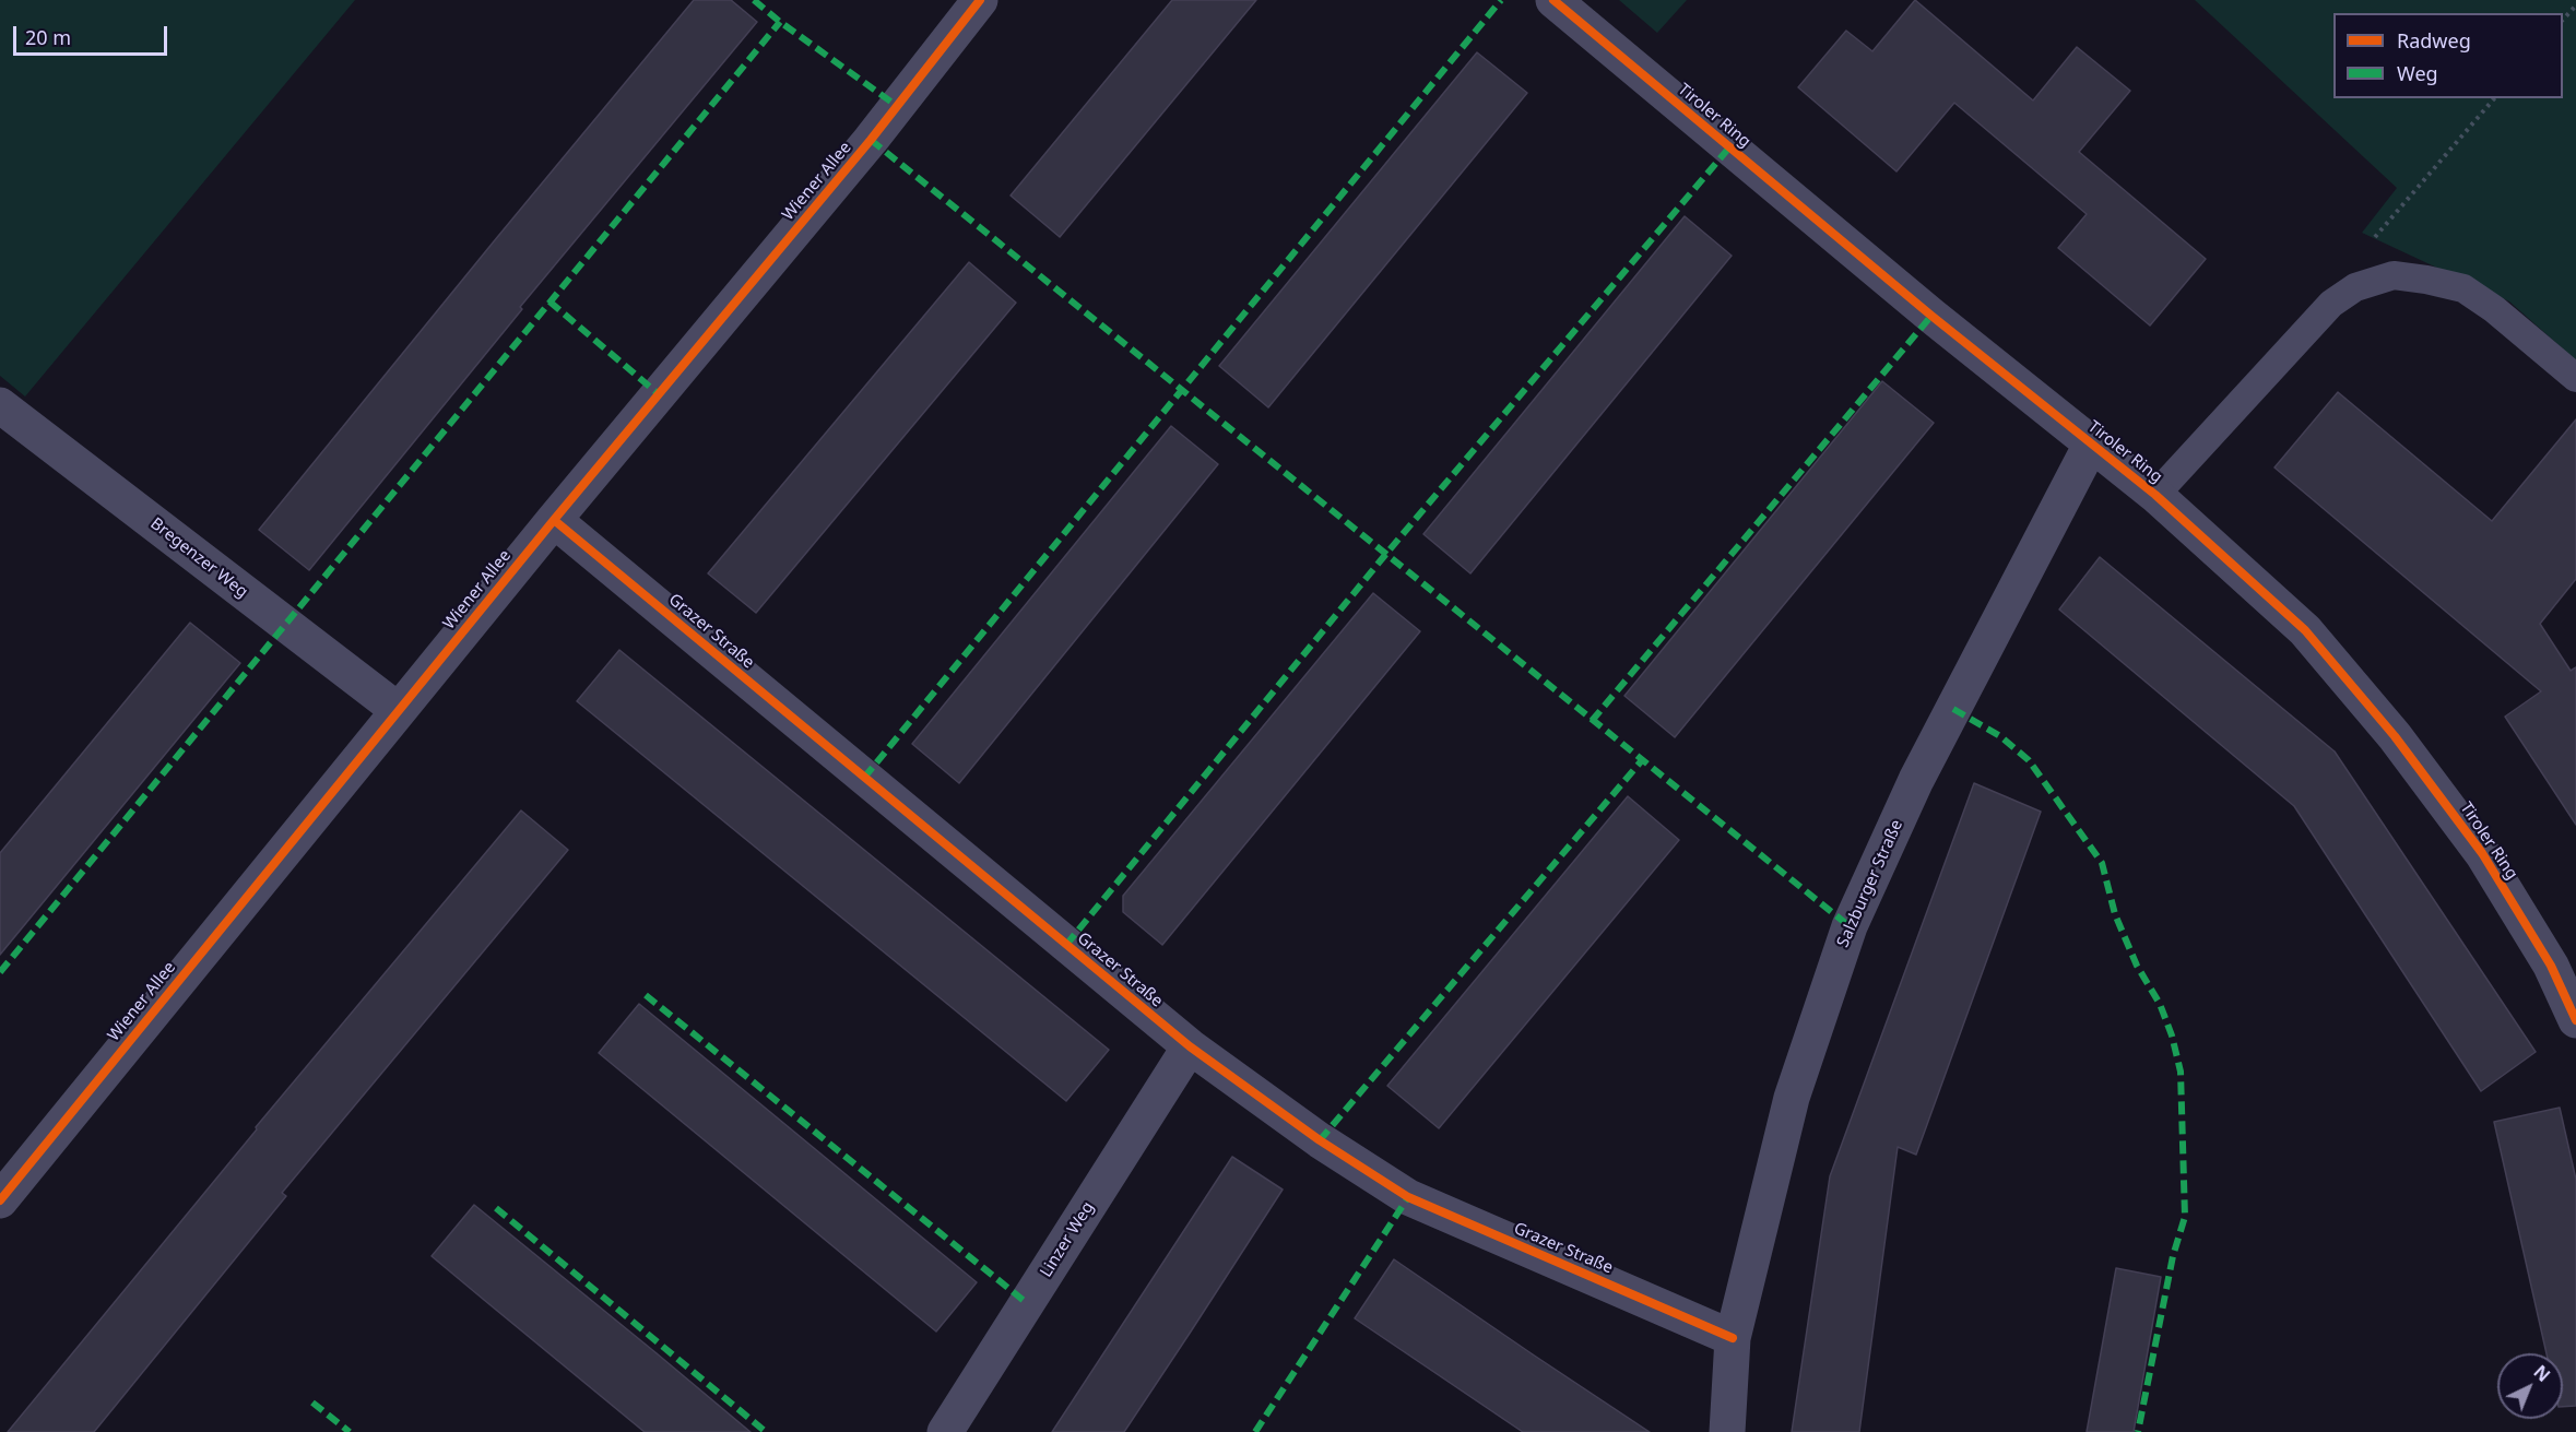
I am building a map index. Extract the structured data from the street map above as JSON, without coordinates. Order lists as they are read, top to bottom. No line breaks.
{"streets":{"street":["Tiroler Ring","Wiener Allee","Bregenzer Weg","Grazer Straße","Salzburger Straße","Linzer Weg"]},"crossings":[["Tiroler Ring","Salzburger Straße"],["Wiener Allee","Bregenzer Weg"],["Wiener Allee","Grazer Straße"],["Grazer Straße","Salzburger Straße"],["Grazer Straße","Linzer Weg"]],"legend":["Radweg","Weg"],"scale_bar":"20 m","north":"top right"}
